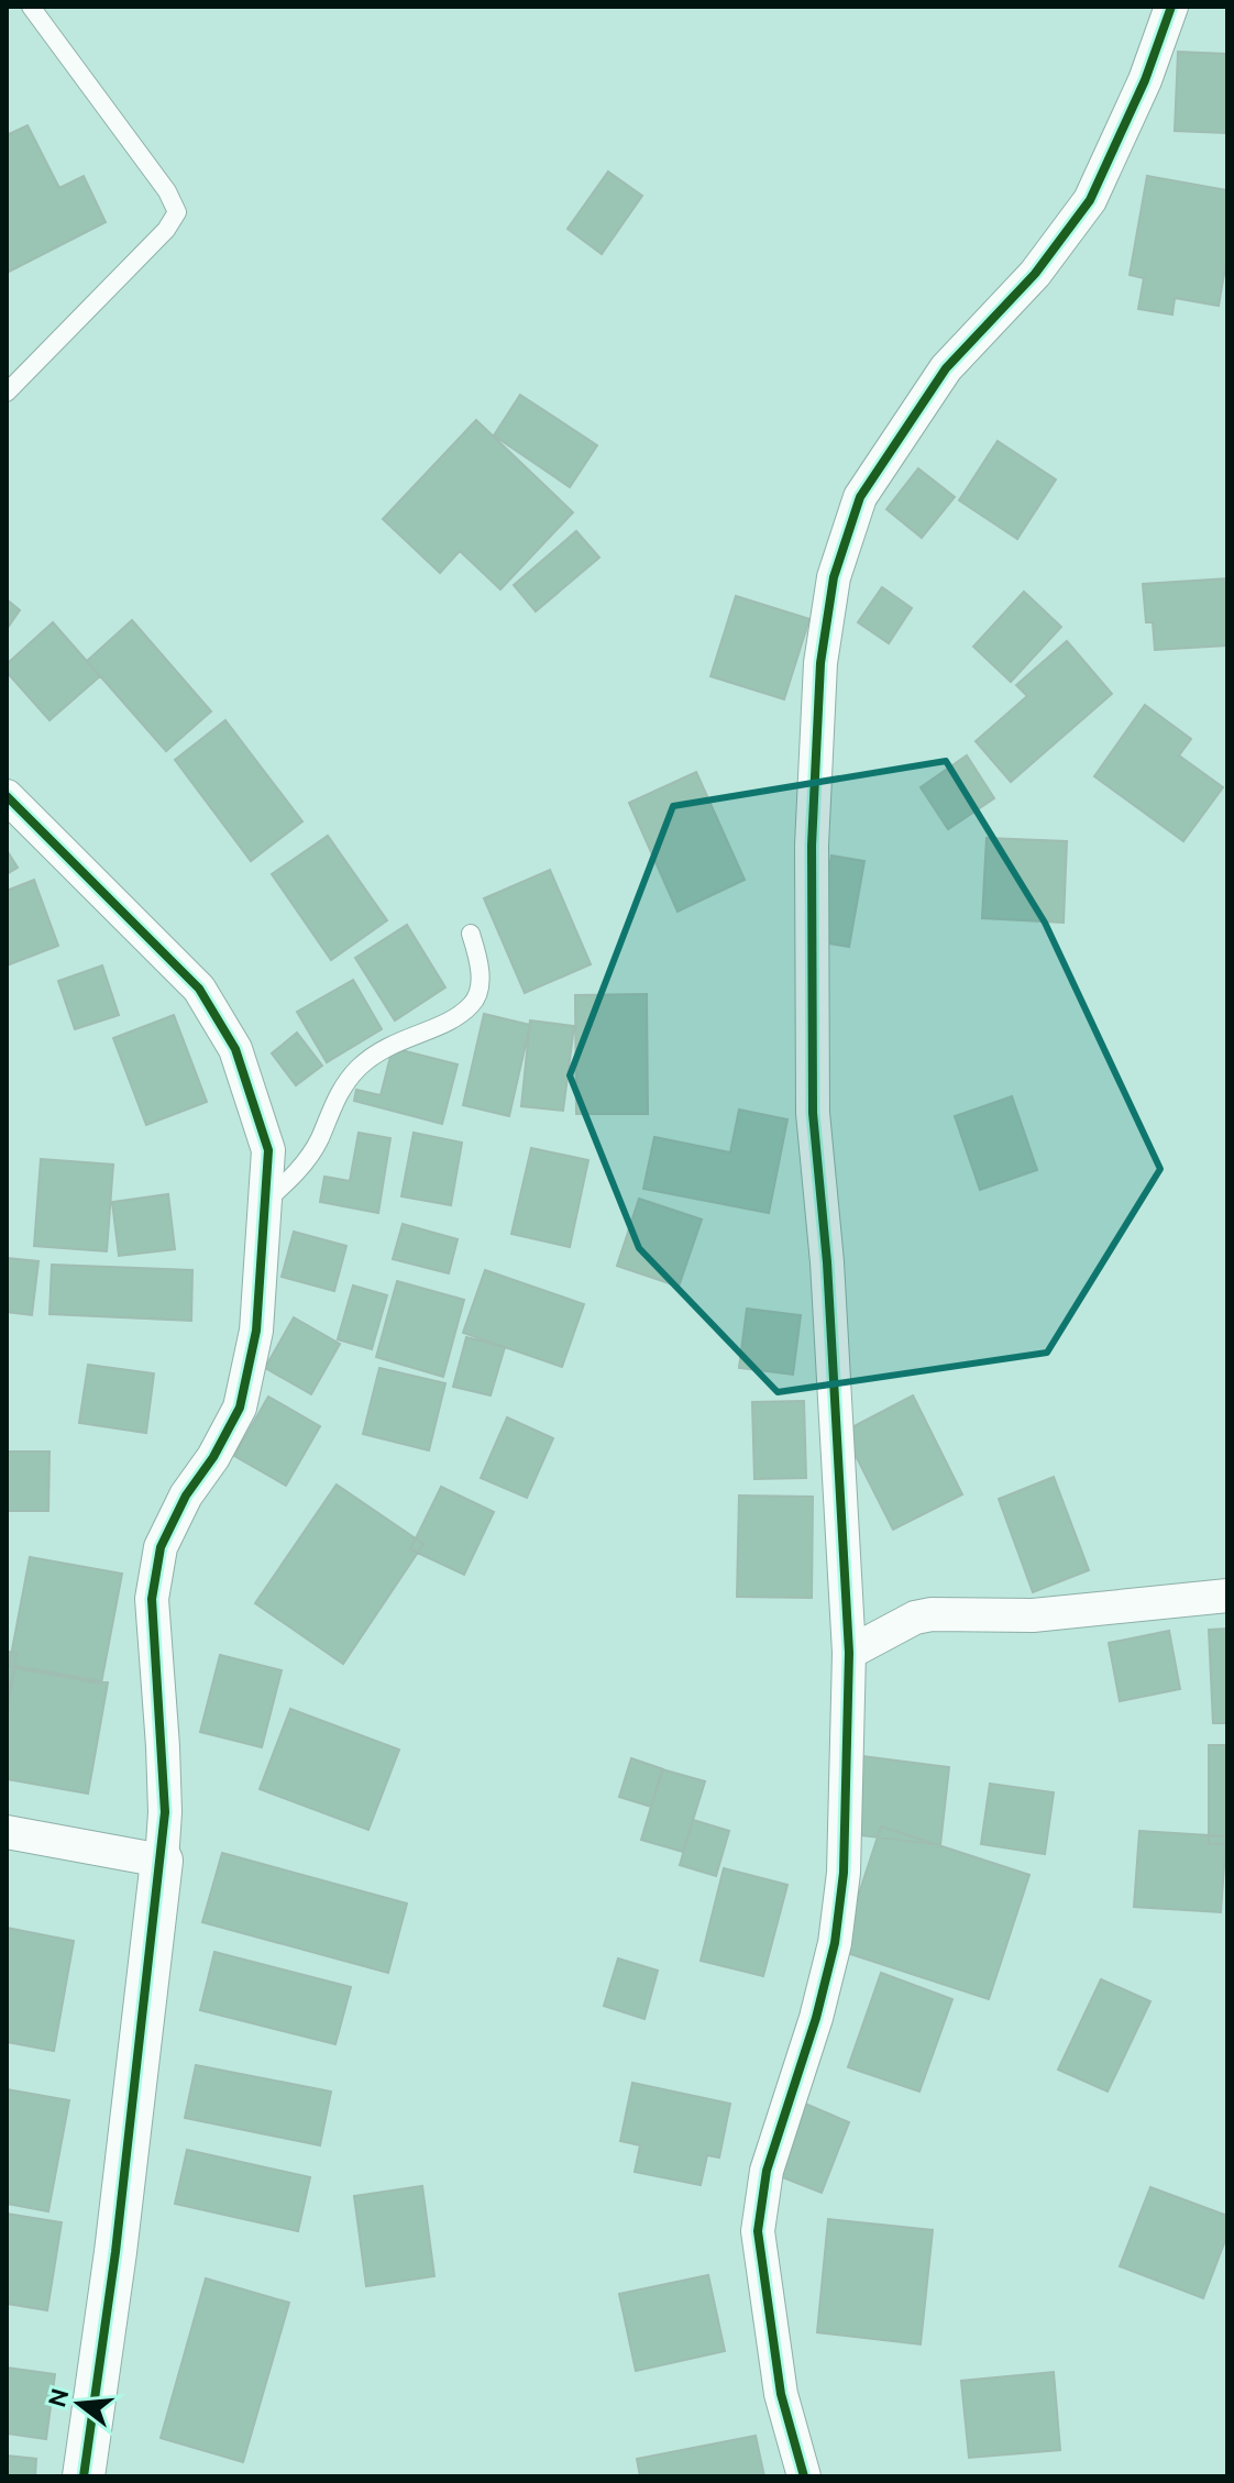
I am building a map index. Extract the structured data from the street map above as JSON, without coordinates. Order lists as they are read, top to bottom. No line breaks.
{"north":"left"}
